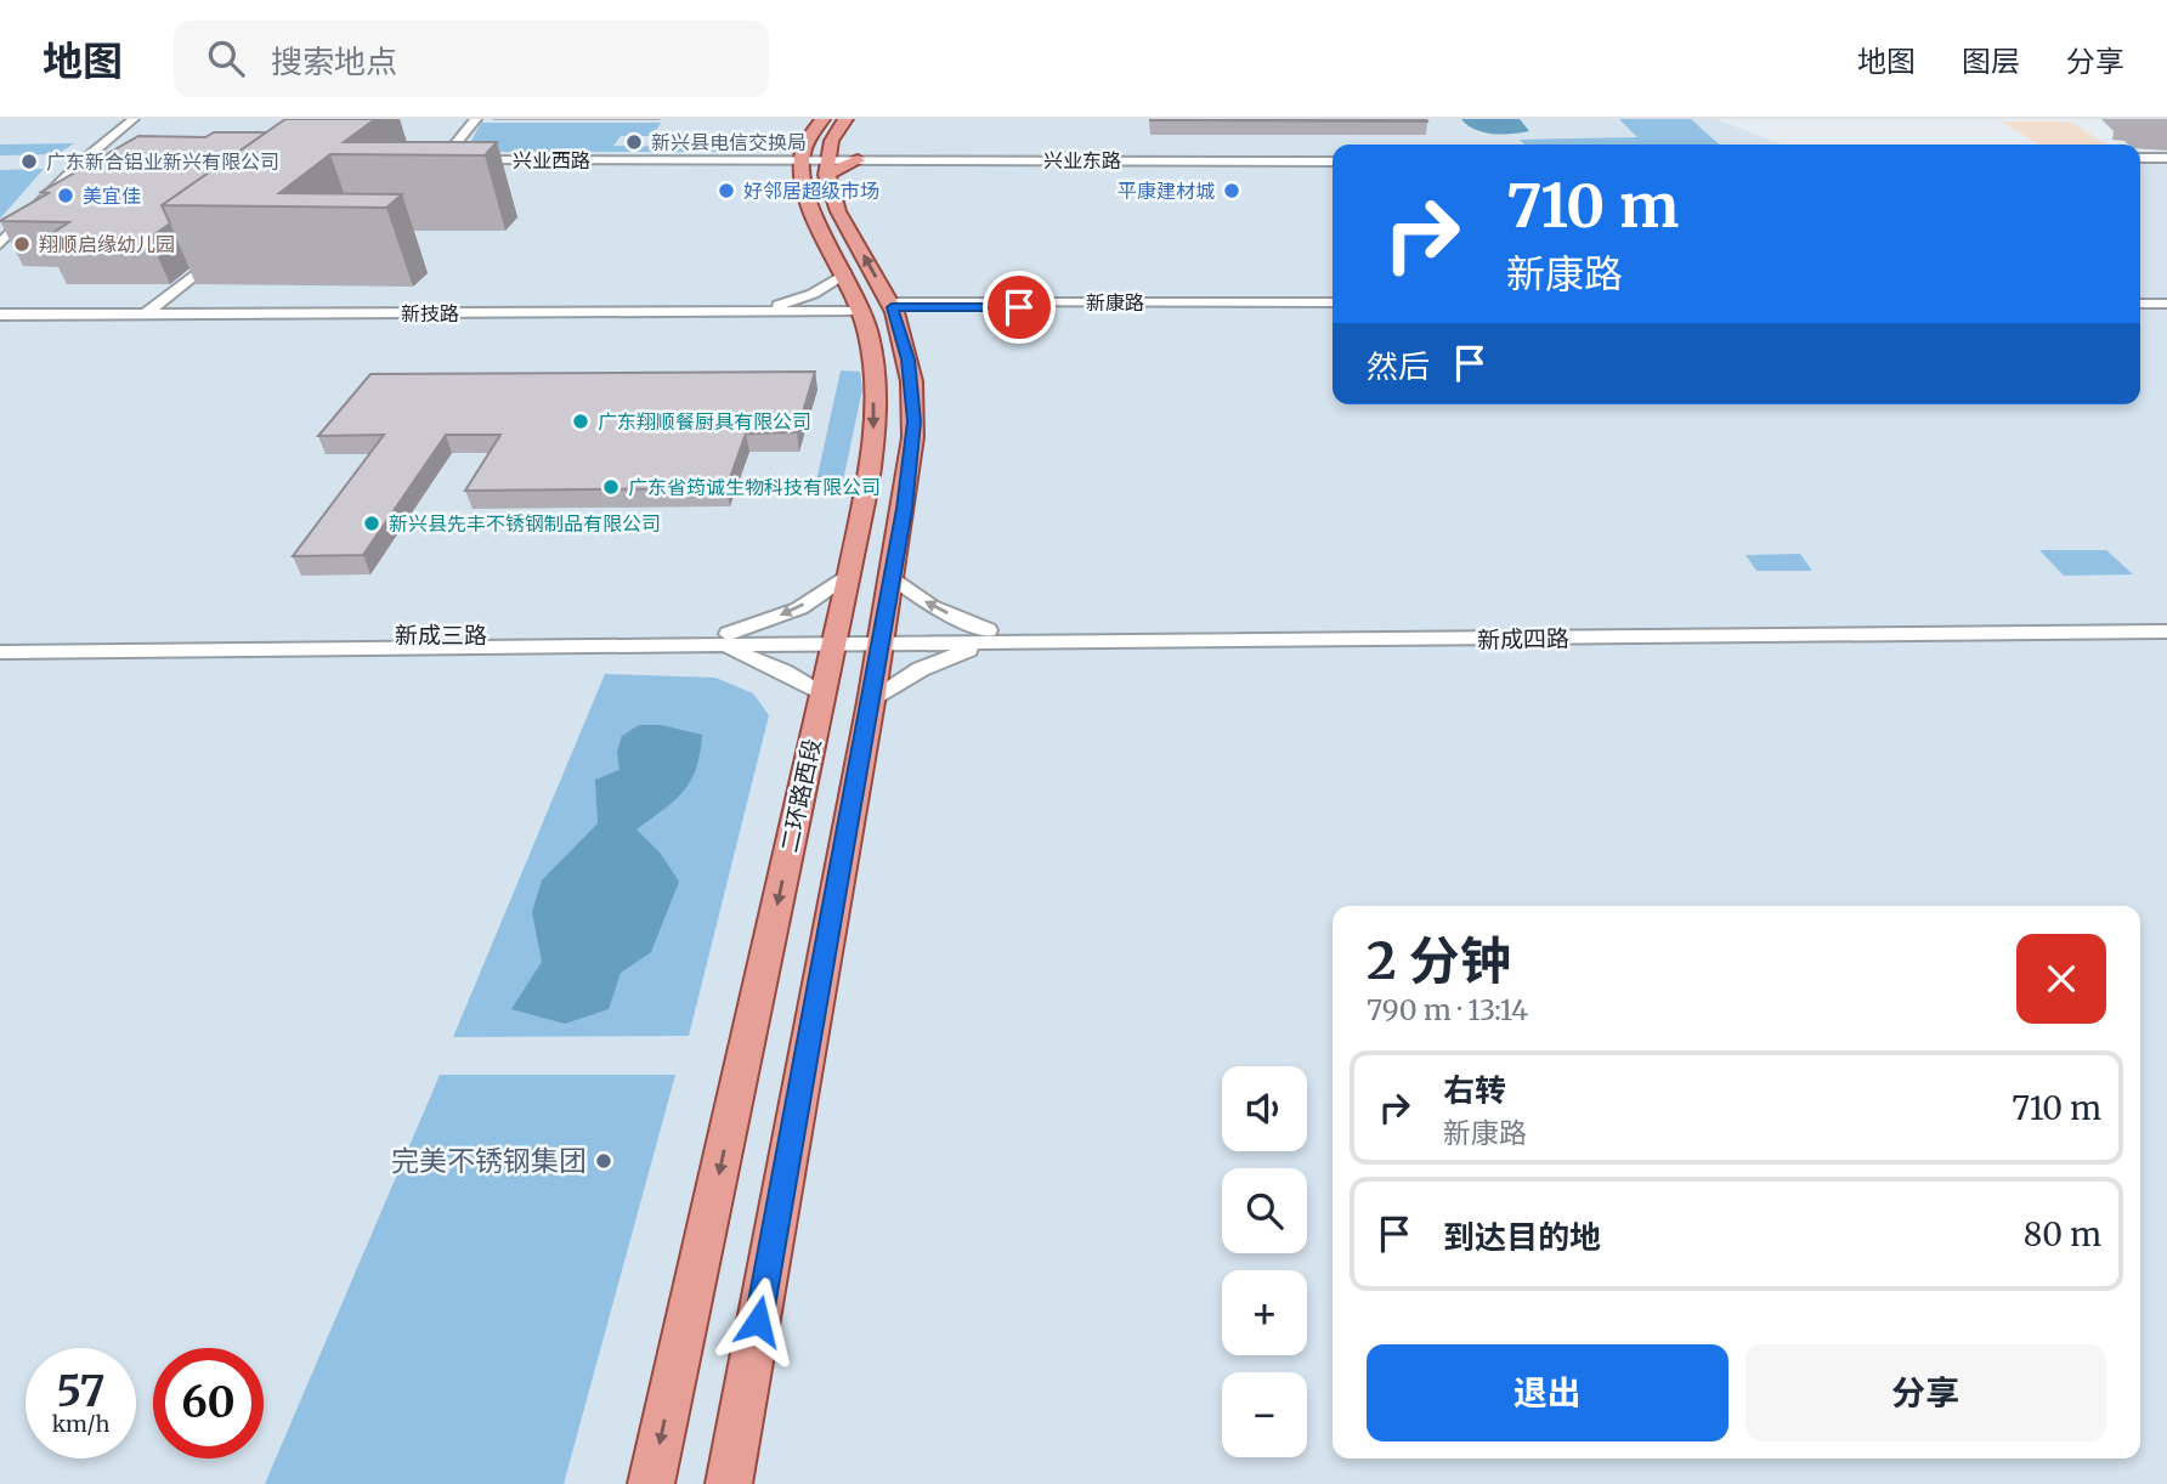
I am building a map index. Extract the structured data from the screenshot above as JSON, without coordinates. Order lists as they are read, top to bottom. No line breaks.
{"streets":{"main road":["二环路西段"],"street":["兴业西路","兴业东路","新康路","新技路","新成三路","新成四路"]},"crossings":[["兴业西路","兴业东路"],["兴业西路","二环路西段"],["新技路","二环路西段"],["新成三路","新成四路"],["新成三路","二环路西段"]],"places":["新兴县电信交换局","广东新合铝业新兴有限公司","好邻居超级市场","平康建材城","美宜佳","翔顺启缘幼儿园","广东翔顺餐厨具有限公司","广东省筠诚生物科技有限公司","新兴县先丰不锈钢制品有限公司","完美不锈钢集团"],"page":{"header":"地图","search":"搜索地点","nav":["地图","图层","分享"],"turn":["710 m","新康路"],"then":"然后","heading":["2 分钟","790 m · 13:14"],"list":[{"name":"右转","note":"新康路","value":"710 m"},{"name":"到达目的地","value":"80 m"}],"map_buttons":["+","−"],"buttons":["退出","分享"],"speed":"57 km/h","limit":"60"}}
